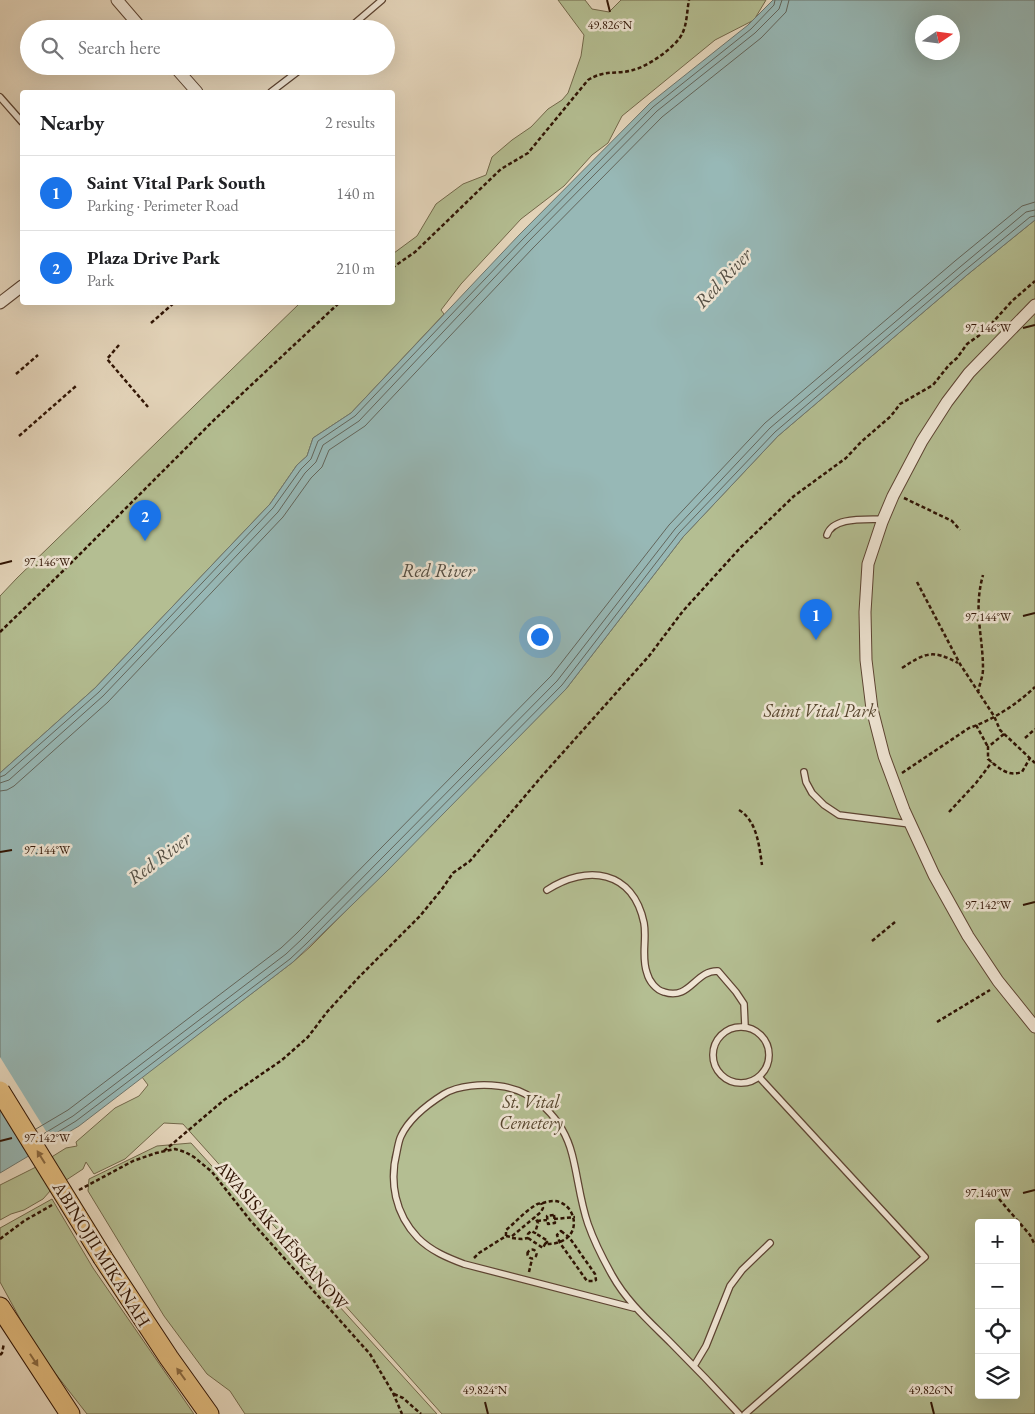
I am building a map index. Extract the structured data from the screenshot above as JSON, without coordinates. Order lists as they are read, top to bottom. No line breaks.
{"streets":{"main road":["ABINOJII MIKANAH"],"path":["AWASISAK MĒSKANOW"]},"water":["Red River"],"parks":["Saint Vital Park","St. Vital Cemetery"],"north":"right","page":{"search":"Search here","heading":["Nearby","2 results"],"list":[{"mark":"1","name":"Saint Vital Park South","note":"Parking · Perimeter Road","value":"140 m"},{"mark":"2","name":"Plaza Drive Park","note":"Park","value":"210 m"}],"pins":["2","1"],"map_buttons":["+","−"]},"coordinates":["49.826°N","97.146°W","97.144°W","97.142°W","97.140°W","49.824°N"]}
